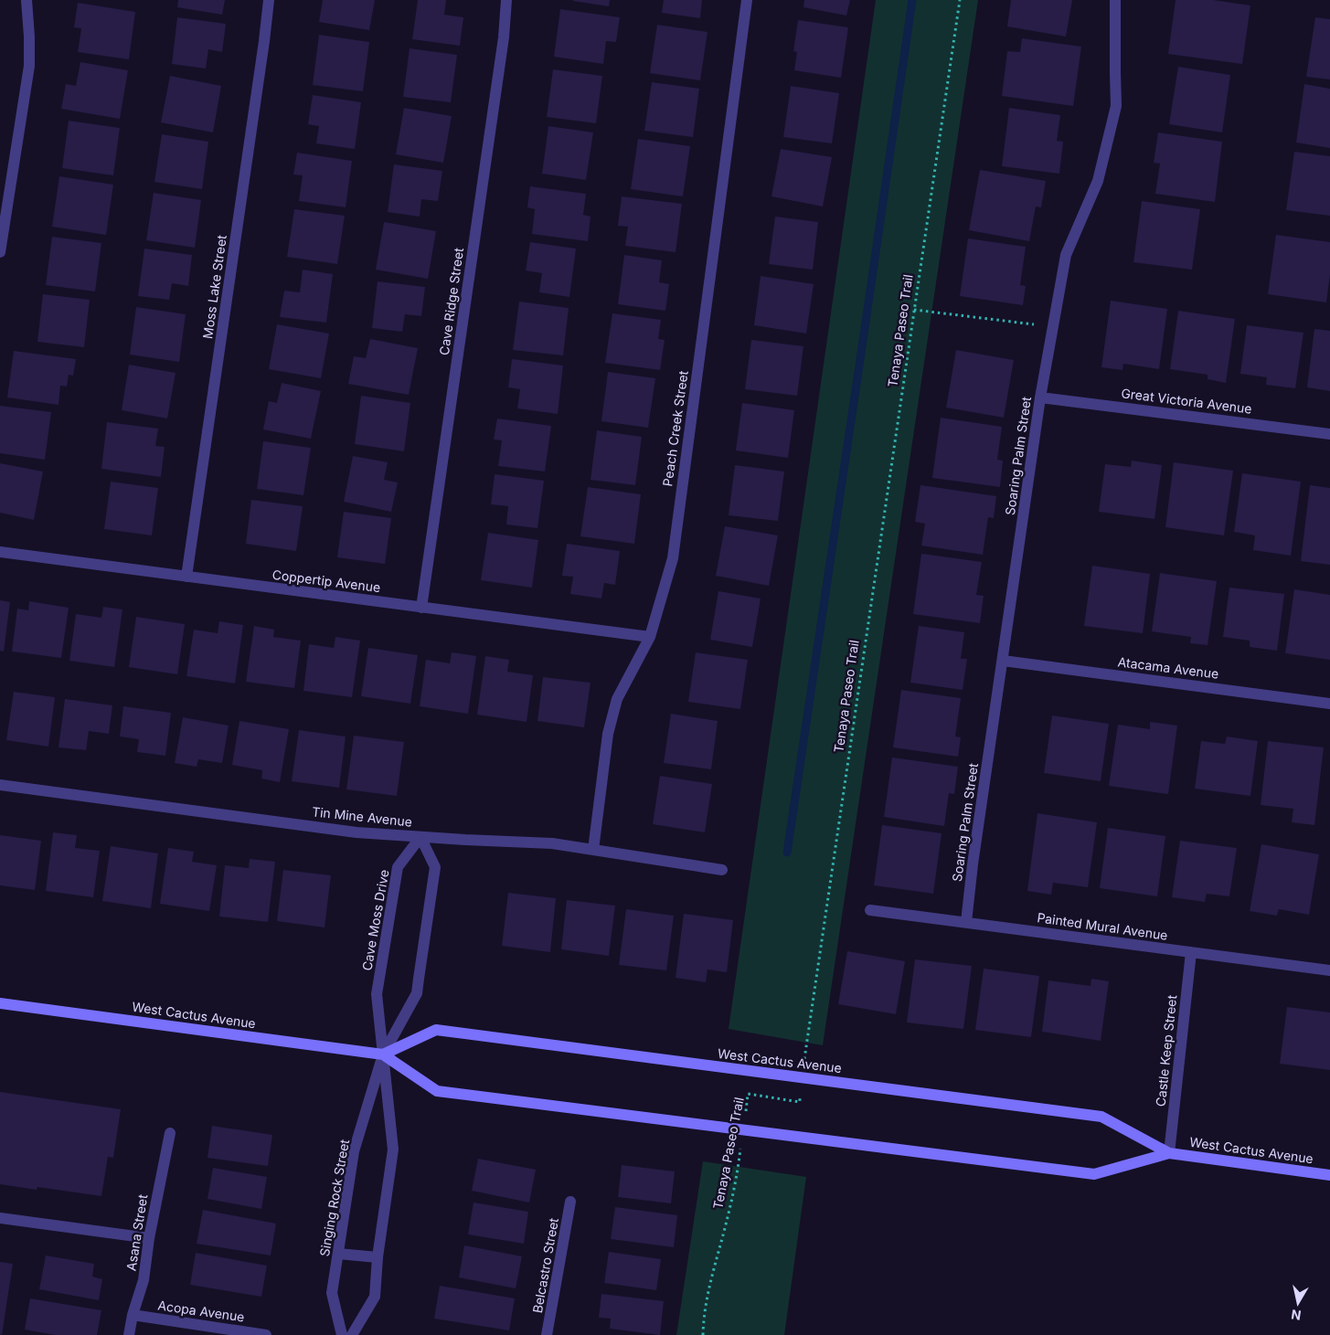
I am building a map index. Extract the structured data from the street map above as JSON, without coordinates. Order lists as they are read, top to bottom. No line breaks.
{"streets":{"main road":["West Cactus Avenue"],"street":["Moss Lake Street","Cave Ridge Street","Great Victoria Avenue","Peach Creek Street","Soaring Palm Street","Coppertip Avenue","Atacama Avenue","Tin Mine Avenue","Cave Moss Drive","Painted Mural Avenue","Castle Keep Street","Singing Rock Street","Asana Street","Belcastro Street","Acopa Avenue"],"path":["Tenaya Paseo Trail"]},"crossings":[["Moss Lake Street","Coppertip Avenue"],["Cave Ridge Street","Coppertip Avenue"],["Tenaya Paseo Trail","West Cactus Avenue"],["Great Victoria Avenue","Soaring Palm Street"],["Peach Creek Street","Coppertip Avenue"],["Peach Creek Street","Tin Mine Avenue"],["Soaring Palm Street","Atacama Avenue"],["Soaring Palm Street","Painted Mural Avenue"],["Tin Mine Avenue","Cave Moss Drive"],["Cave Moss Drive","West Cactus Avenue"],["Cave Moss Drive","Singing Rock Street"],["Painted Mural Avenue","Castle Keep Street"],["West Cactus Avenue","Castle Keep Street"],["West Cactus Avenue","Singing Rock Street"],["Asana Street","Acopa Avenue"]],"north":"bottom"}
